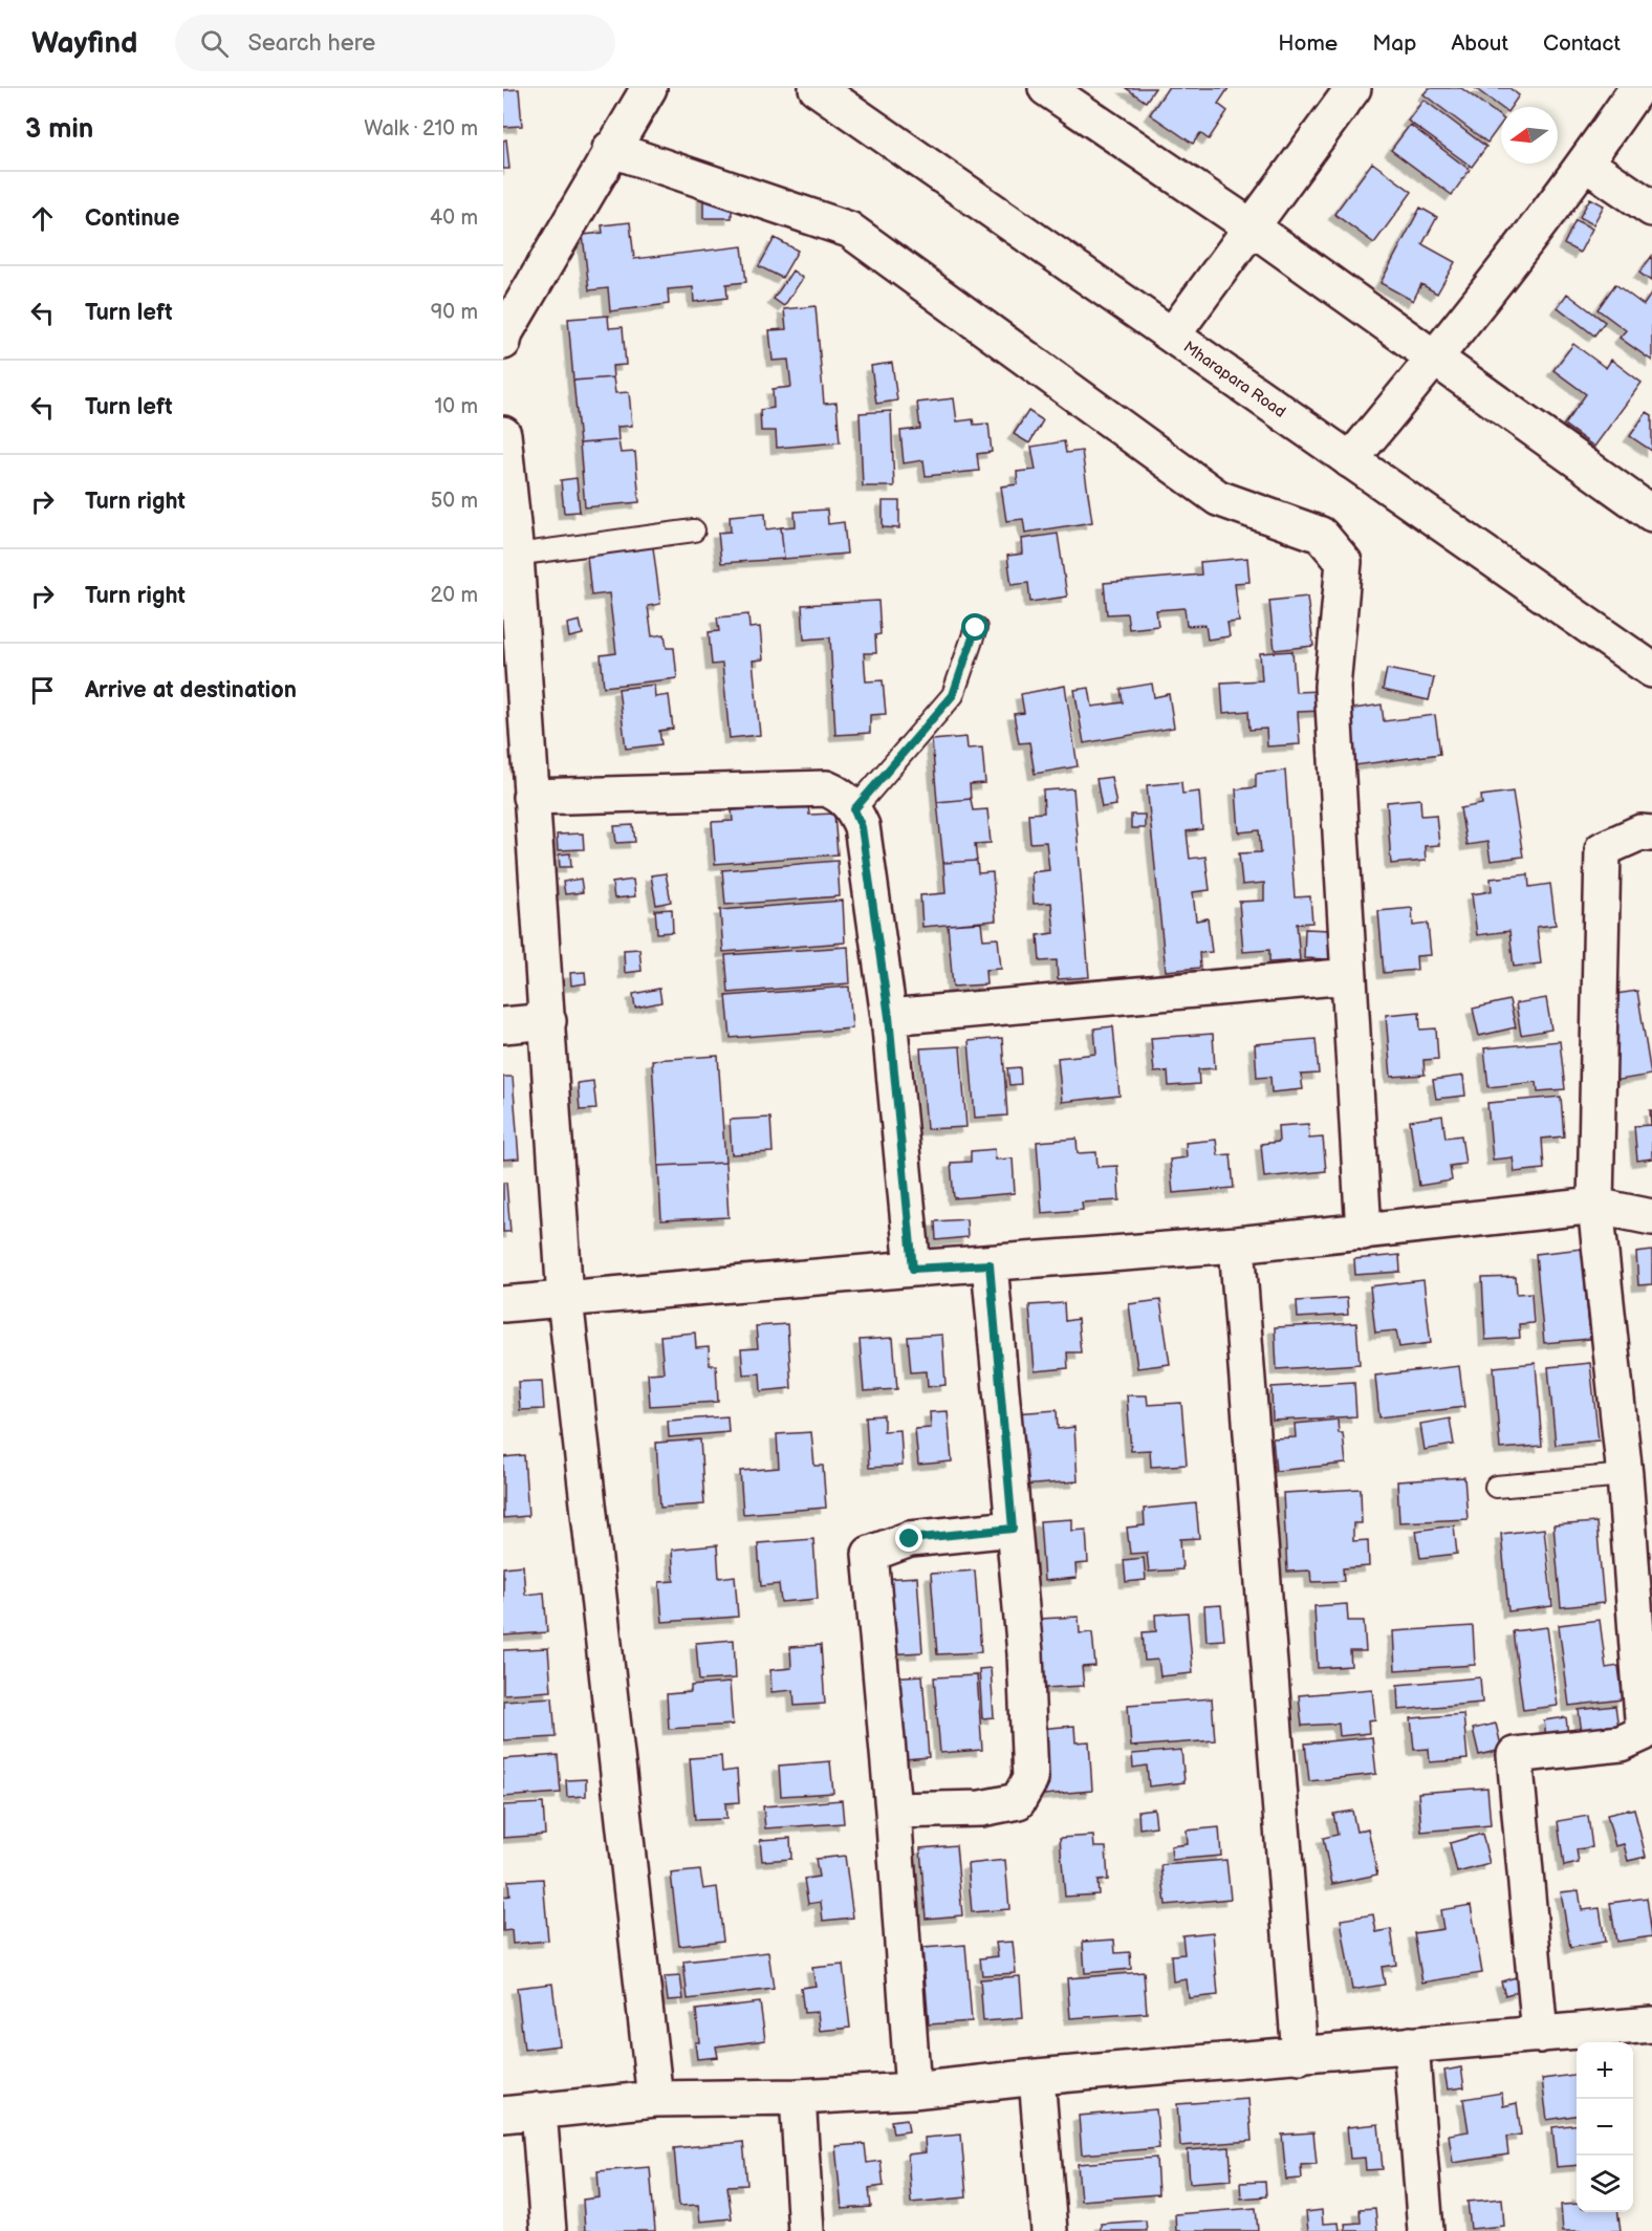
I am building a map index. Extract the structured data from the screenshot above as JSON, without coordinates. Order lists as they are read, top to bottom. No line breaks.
{"streets":{"street":["Mharapara Road"]},"north":"left","page":{"header":"Wayfind","search":"Search here","nav":["Home","Map","About","Contact"],"heading":["3 min","Walk · 210 m"],"list":[["Continue","40 m"],["Turn left","90 m"],["Turn left","10 m"],["Turn right","50 m"],["Turn right","20 m"],"Arrive at destination"],"map_buttons":["+","−"]}}
